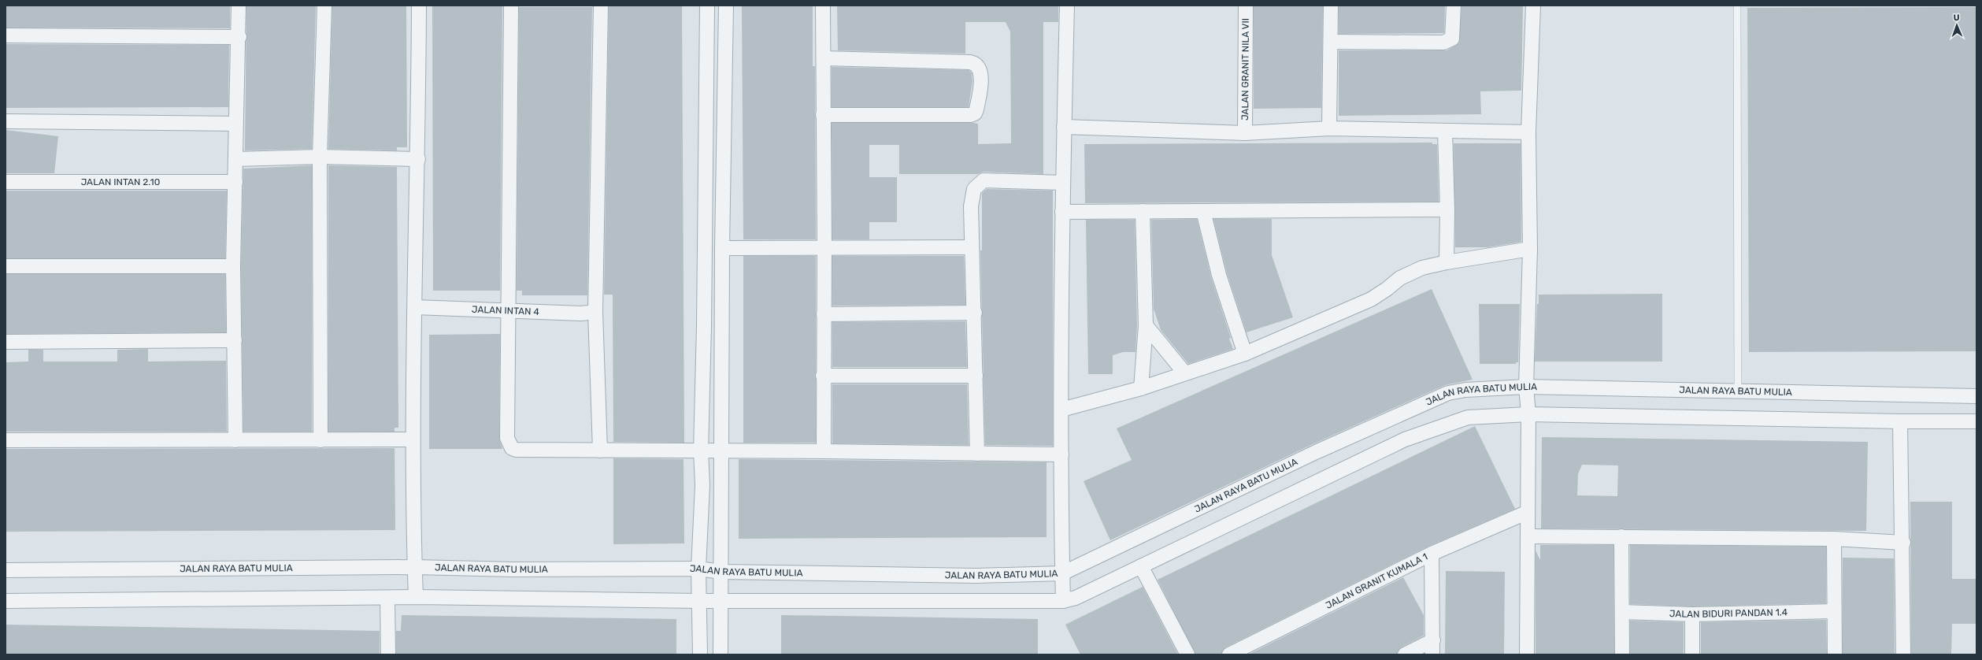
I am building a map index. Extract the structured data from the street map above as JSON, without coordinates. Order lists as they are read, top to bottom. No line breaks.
{"streets":{"street":["JALAN GRANIT NILA VII","JALAN INTAN 2.10","JALAN INTAN 4","JALAN RAYA BATU MULIA","JALAN GRANIT KUMALA 1","JALAN BIDURI PANDAN 1.4"]},"north":"top"}
